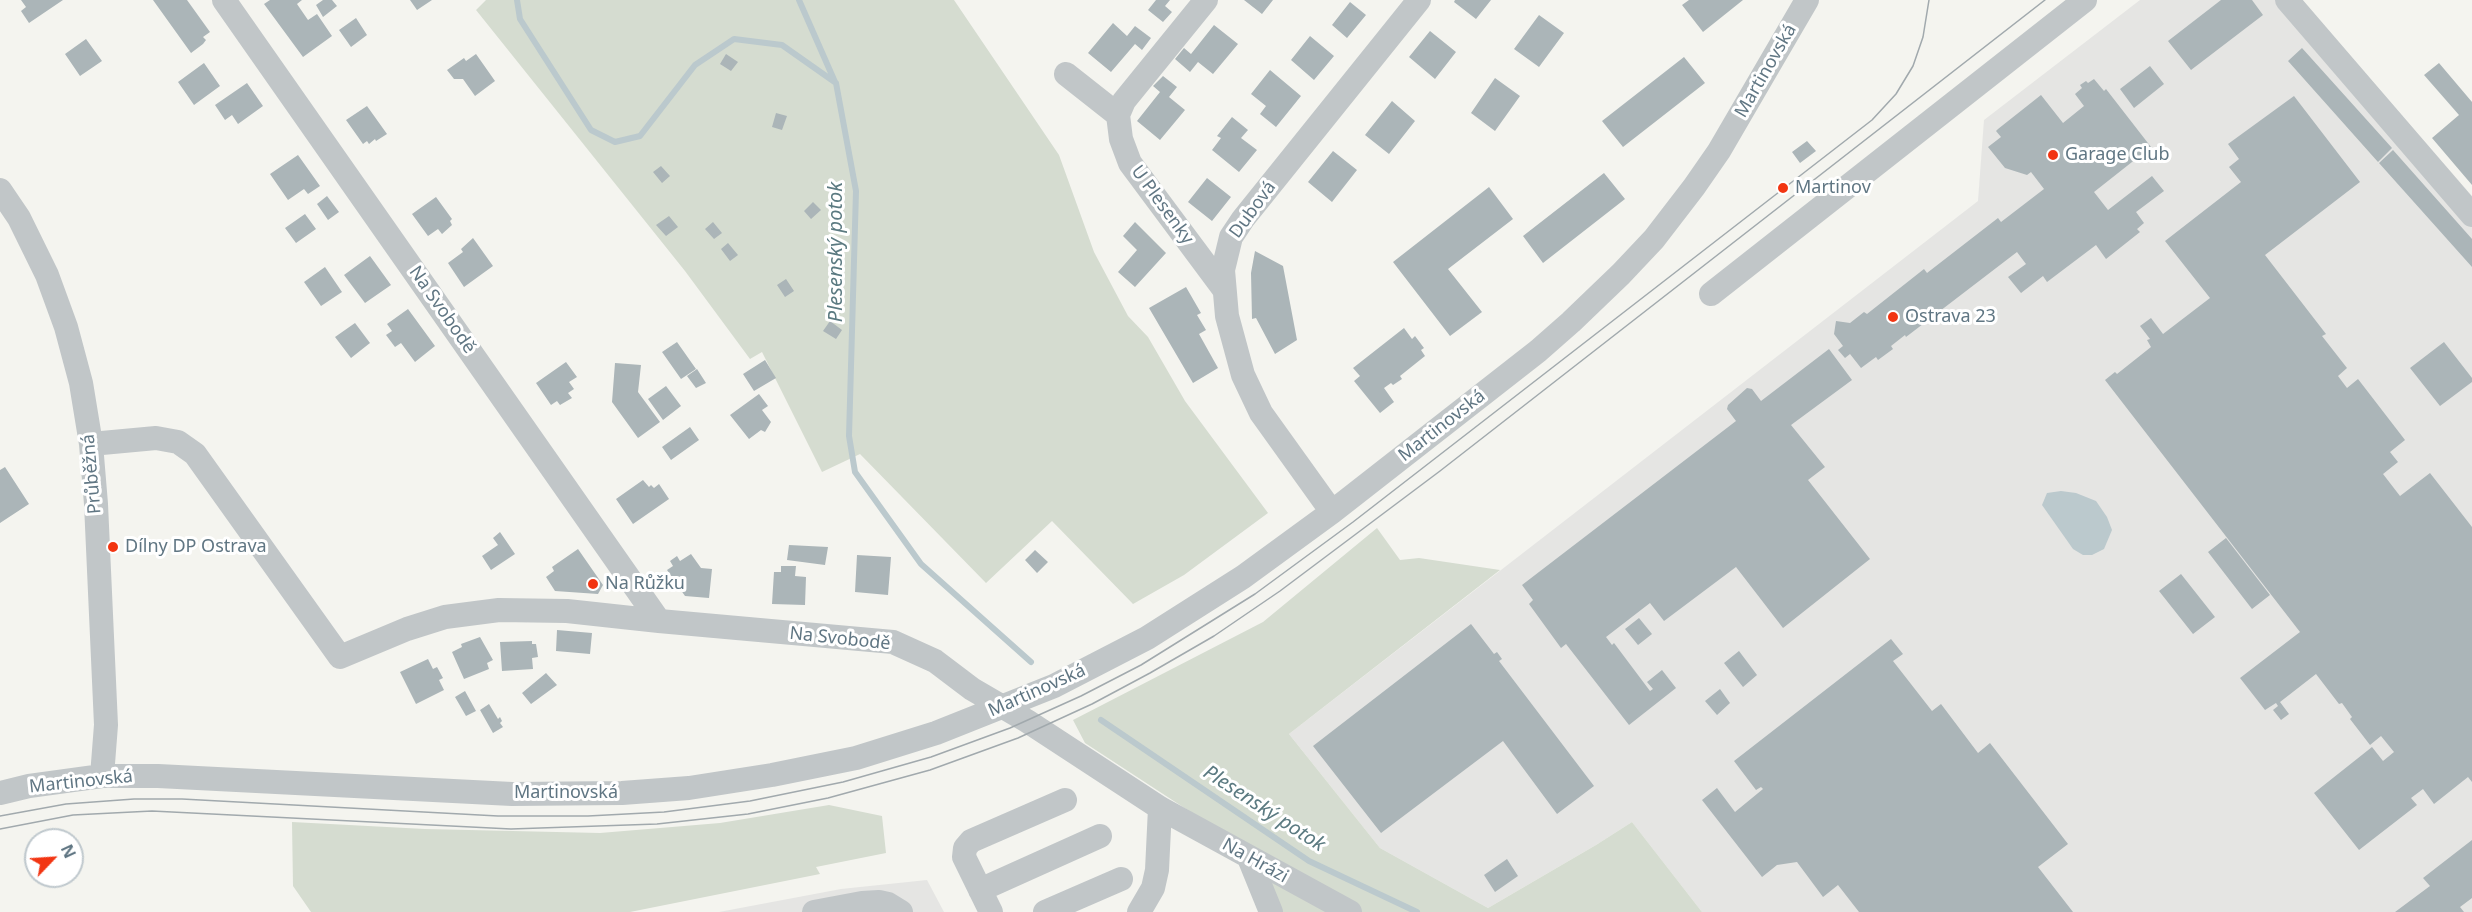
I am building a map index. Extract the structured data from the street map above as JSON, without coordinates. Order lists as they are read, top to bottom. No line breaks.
{"streets":{"street":["Martinovská","U Plesenky","Dubová","Na Svobodě","Průběžná","Na Hrázi"]},"crossings":[["Martinovská","Dubová"],["Martinovská","Na Svobodě"],["Martinovská","Průběžná"],["Martinovská","Na Hrázi"],["U Plesenky","Dubová"],["Na Svobodě","Průběžná"],["Na Svobodě","Na Hrázi"]],"water":["Plesenský potok"],"places":["Garage Club","Martinov","Ostrava 23","Dílny DP Ostrava","Na Růžku"],"north":"top right"}
